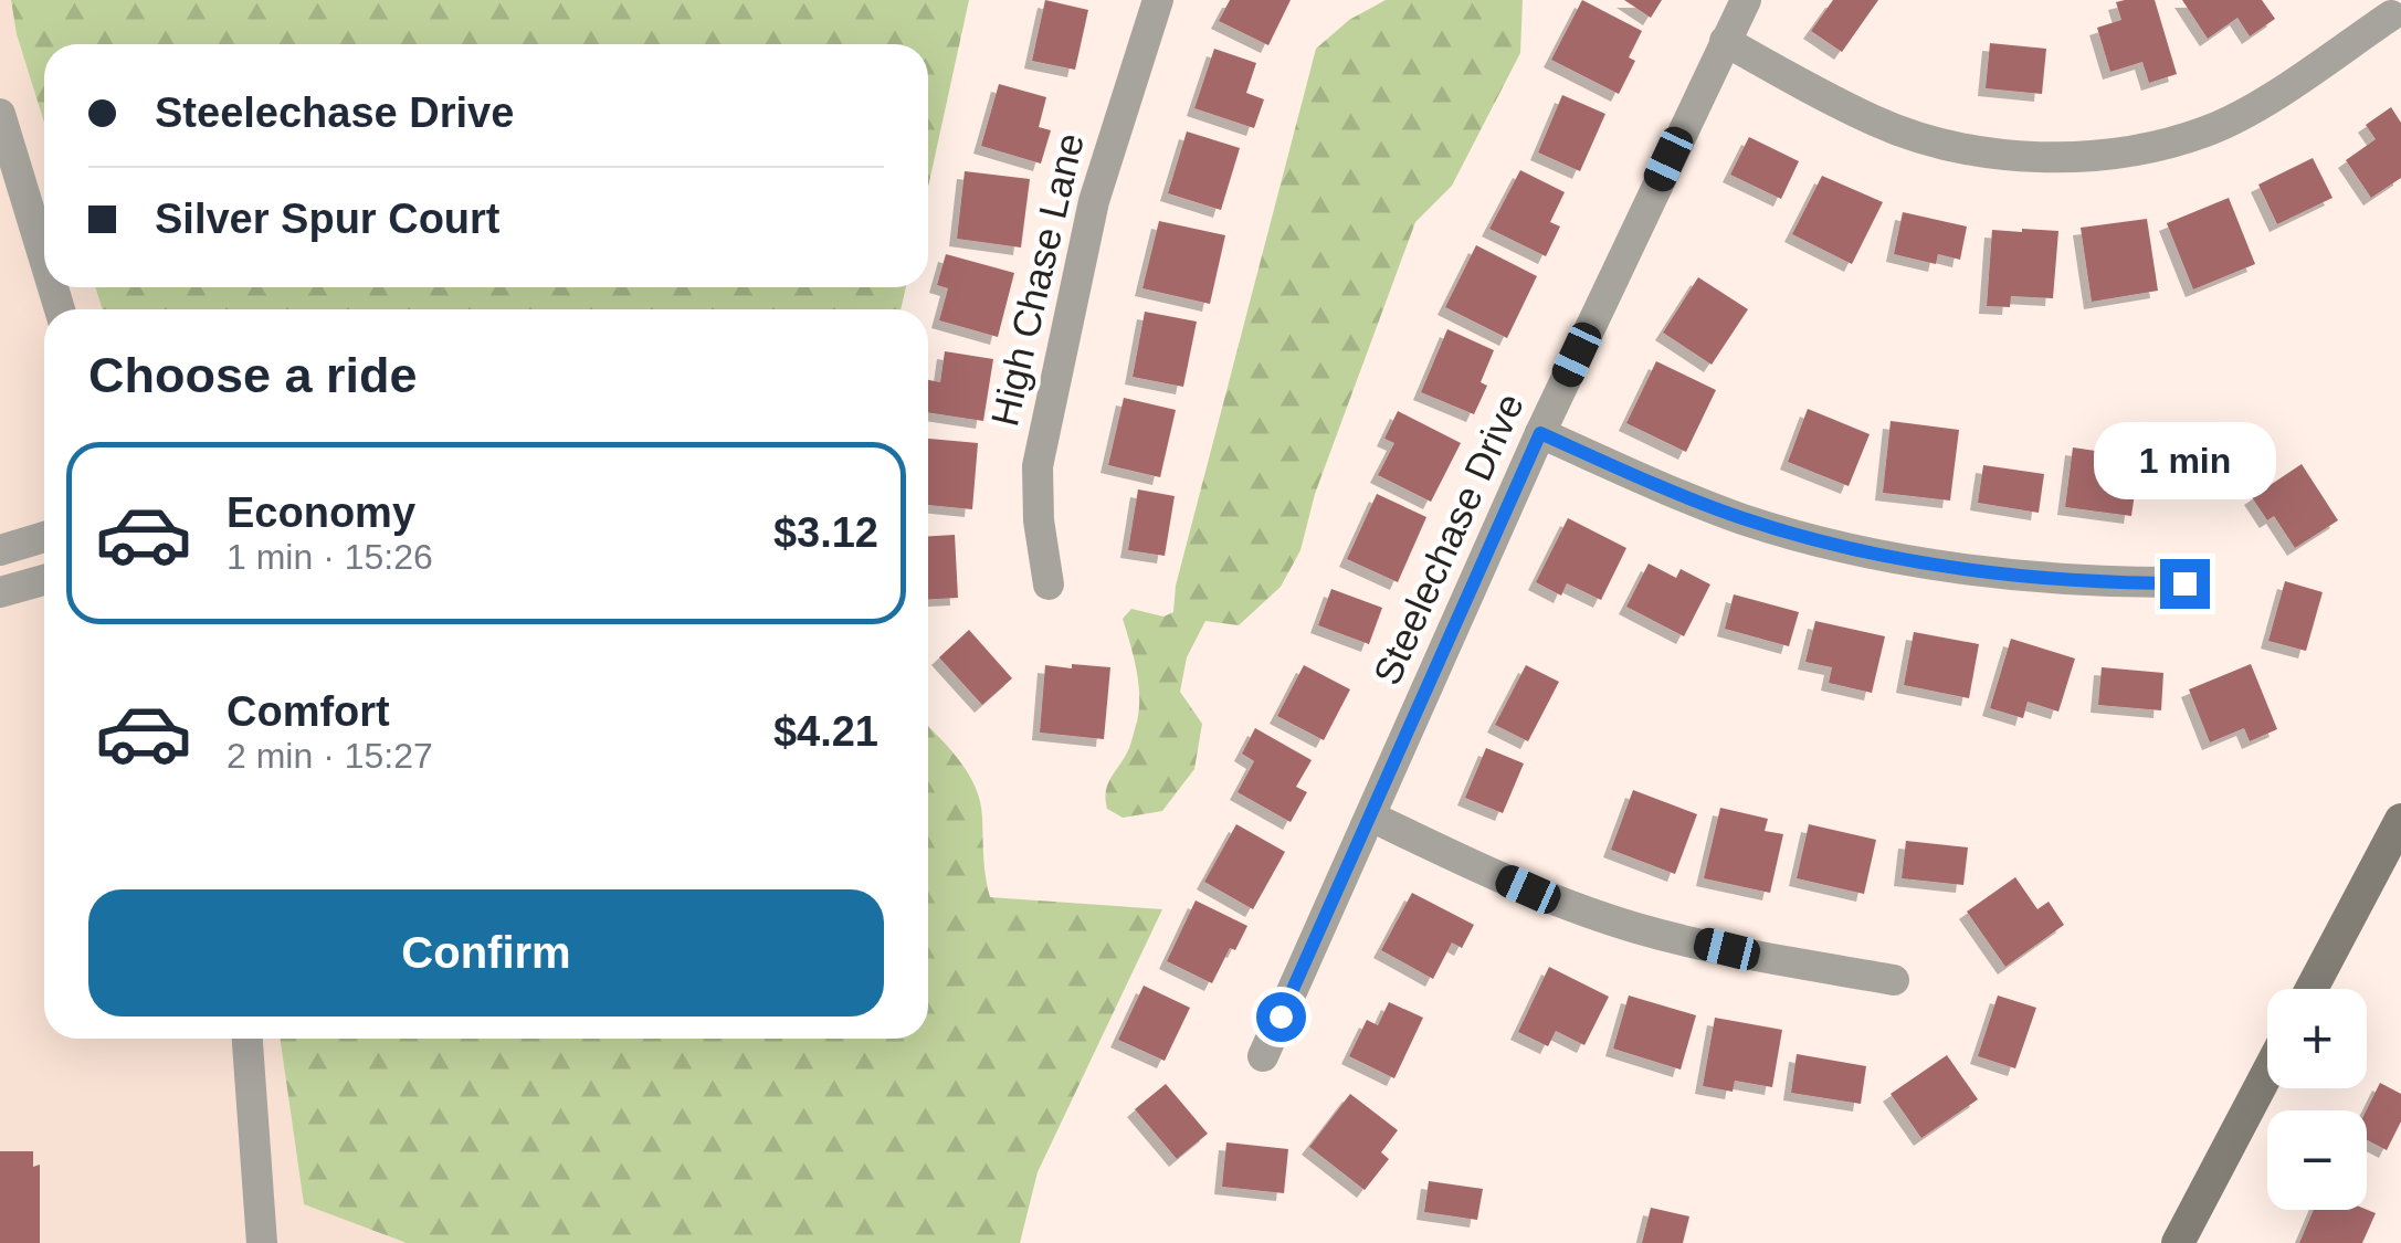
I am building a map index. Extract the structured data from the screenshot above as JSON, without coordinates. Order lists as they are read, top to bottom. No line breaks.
{"streets":{"street":["High Chase Lane","Steelechase Drive"]},"page":{"banner":["Steelechase Drive","Silver Spur Court"],"heading":"Choose a ride","bubble":"1 min","list":[{"name":"Economy","note":"1 min · 15:26","value":"$3.12"},{"name":"Comfort","note":"2 min · 15:27","value":"$4.21"}],"buttons":"Confirm","map_buttons":["+","−"]}}
